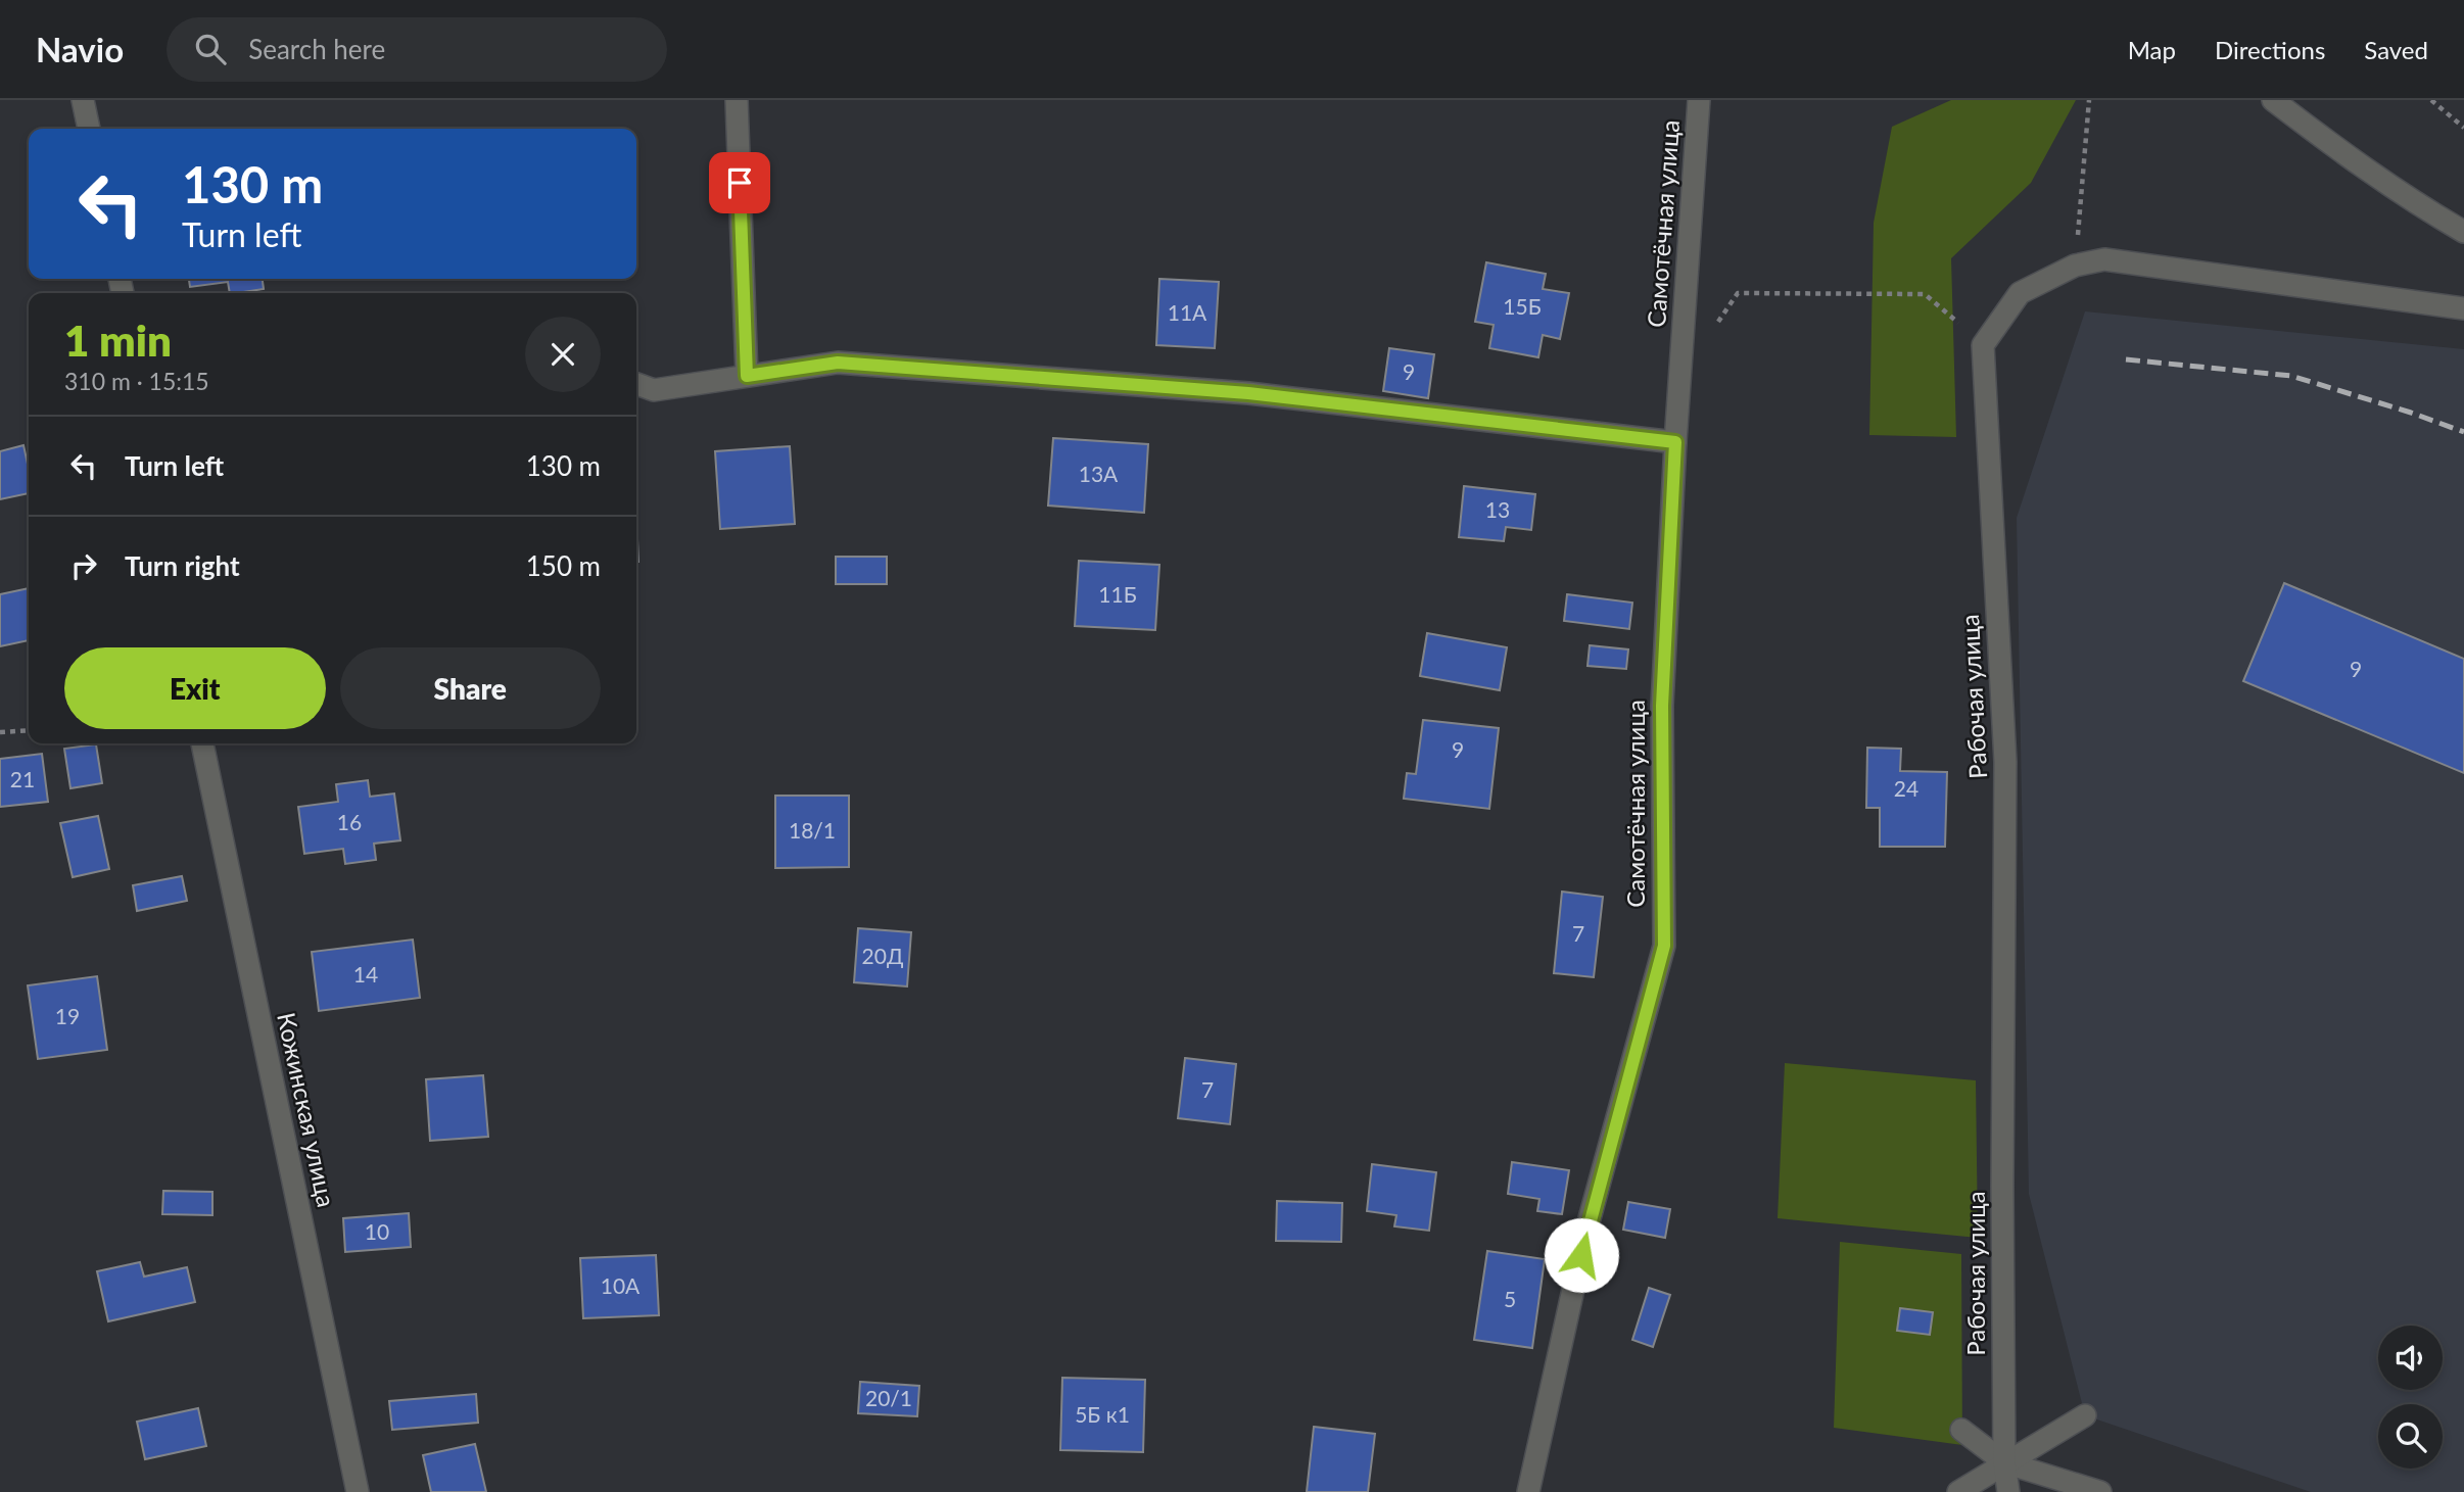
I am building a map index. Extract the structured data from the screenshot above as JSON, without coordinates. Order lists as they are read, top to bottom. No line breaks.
{"streets":{"street":["Самотёчная улица","Рабочая улица","Кожинская улица"]},"house_numbers":["15Б","11А","9","13А","13","11Б","9","9","21","24","16","18/1","7","20Д","14","19","7","10","10А","5","20/1","5Б к1"],"page":{"header":"Navio","search":"Search here","nav":["Map","Directions","Saved"],"turn":["130 m","Turn left"],"heading":["1 min","310 m · 15:15"],"list":[{"name":"Turn left","value":"130 m"},{"name":"Turn right","value":"150 m"}],"buttons":["Exit","Share"]}}
